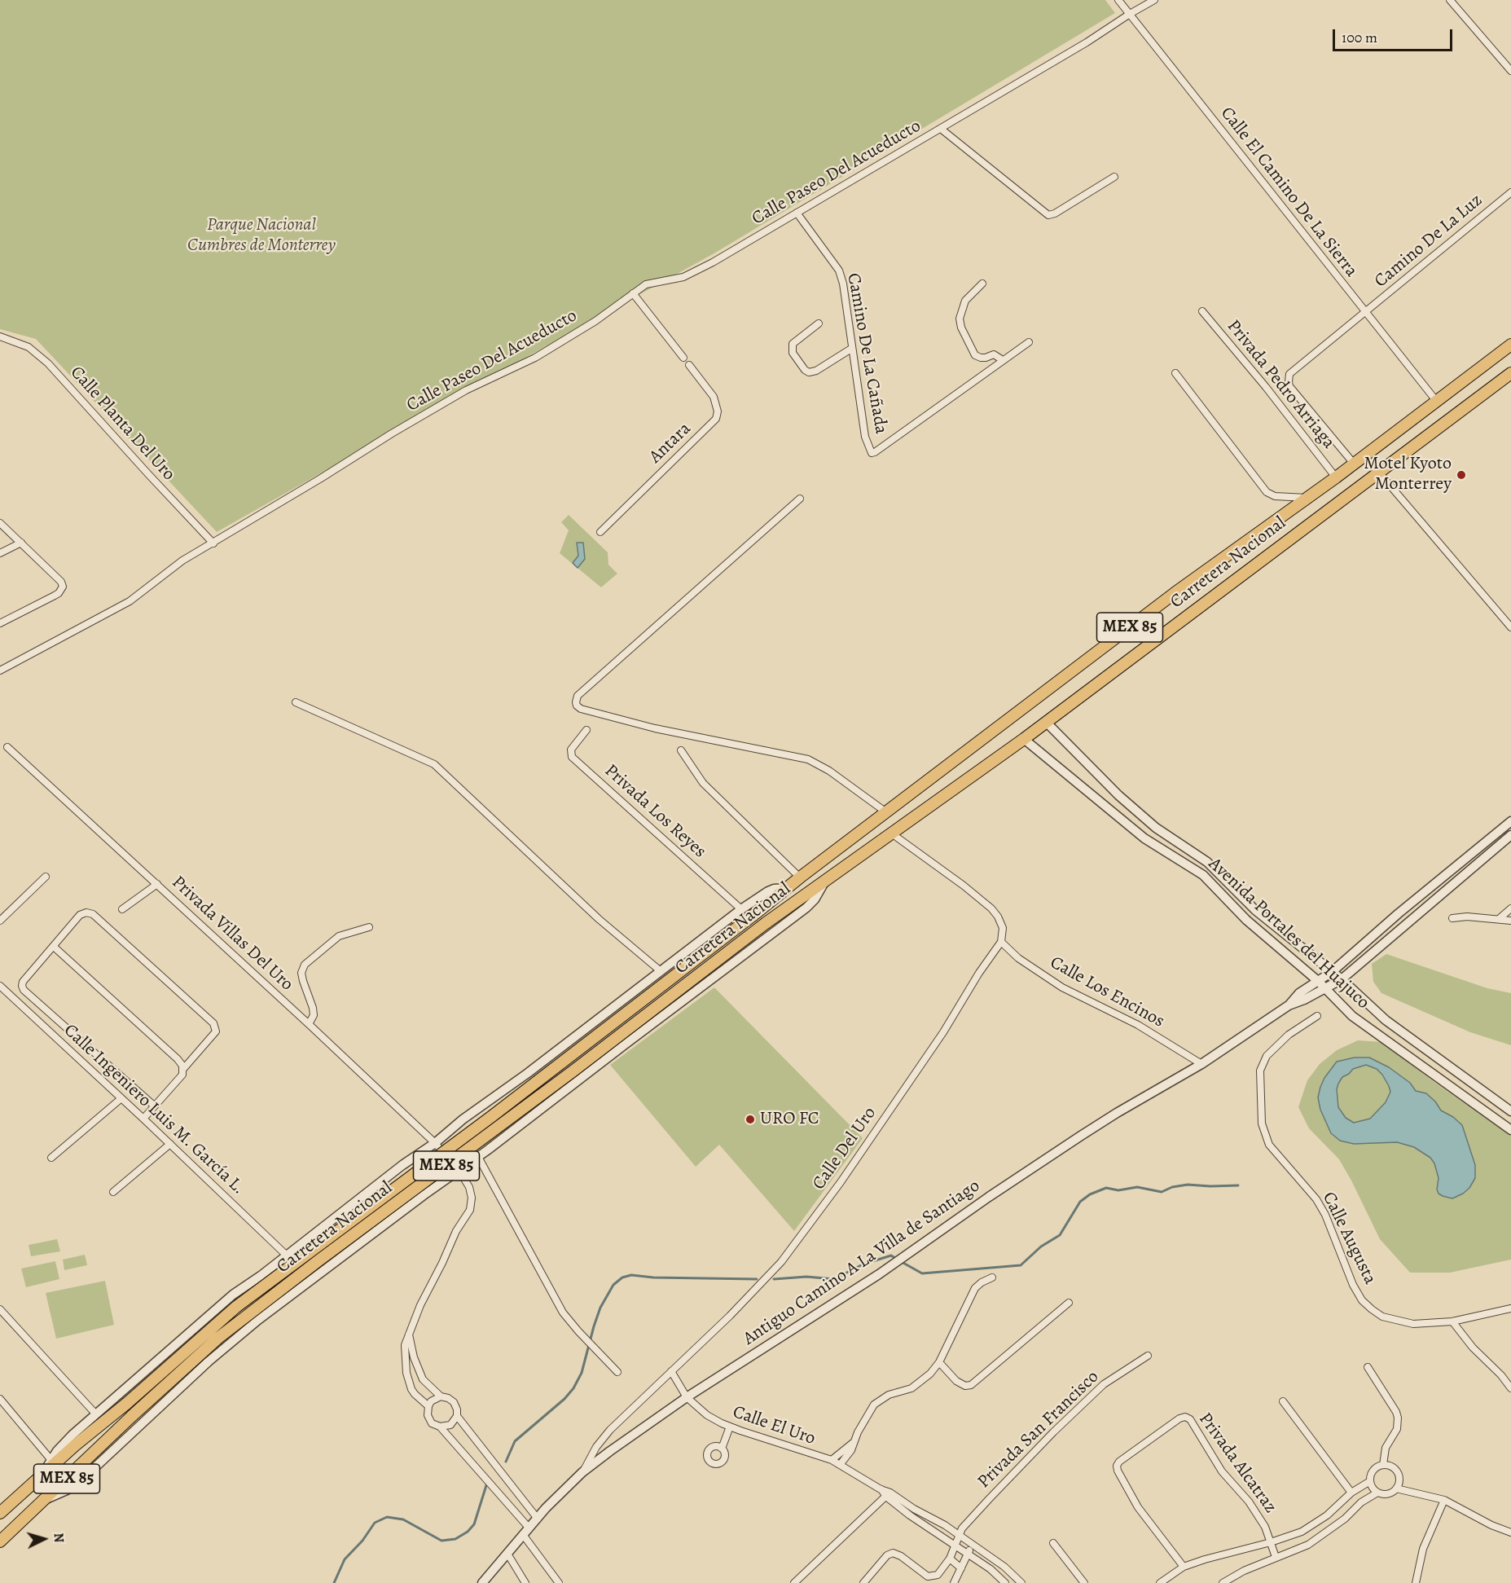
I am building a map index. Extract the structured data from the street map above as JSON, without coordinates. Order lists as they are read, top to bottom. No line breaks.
{"streets":{"highway":["Carretera Nacional","MEX 85"],"street":["Calle Paseo Del Acueducto","Calle El Camino De La Sierra","Camino De La Luz","Camino De La Cañada","Privada Pedro Arriaga","Calle Planta Del Uro","Antara","Privada Los Reyes","Privada Villas Del Uro","Avenida Portales del Huajuco","Calle Los Encinos","Calle Ingeniero Luis M. García L.","Calle Del Uro","Calle Augusta","Antiguo Camino A La Villa de Santiago","Calle El Uro","Privada San Francisco","Privada Alcatraz"]},"crossings":[["Calle Paseo Del Acueducto","Calle El Camino De La Sierra"],["Calle Paseo Del Acueducto","Camino De La Cañada"],["Calle Paseo Del Acueducto","Calle Planta Del Uro"],["Calle El Camino De La Sierra","Camino De La Luz"],["Calle El Camino De La Sierra","Carretera Nacional"],["Camino De La Luz","Carretera Nacional"],["Privada Pedro Arriaga","Carretera Nacional"],["Carretera Nacional","MEX 85"],["Carretera Nacional","Avenida Portales del Huajuco"],["MEX 85","Privada Los Reyes"],["MEX 85","Privada Villas Del Uro"],["MEX 85","Calle Ingeniero Luis M. García L."],["Avenida Portales del Huajuco","Antiguo Camino A La Villa de Santiago"],["Calle Los Encinos","Calle Del Uro"],["Calle Los Encinos","Antiguo Camino A La Villa de Santiago"],["Calle Del Uro","Antiguo Camino A La Villa de Santiago"],["Calle Del Uro","Calle El Uro"],["Antiguo Camino A La Villa de Santiago","Calle El Uro"],["Calle El Uro","Privada San Francisco"]],"parks":["Parque Nacional Cumbres de Monterrey"],"places":["Motel Kyoto Monterrey","URO FC"],"scale_bar":"100 m","north":"right"}
